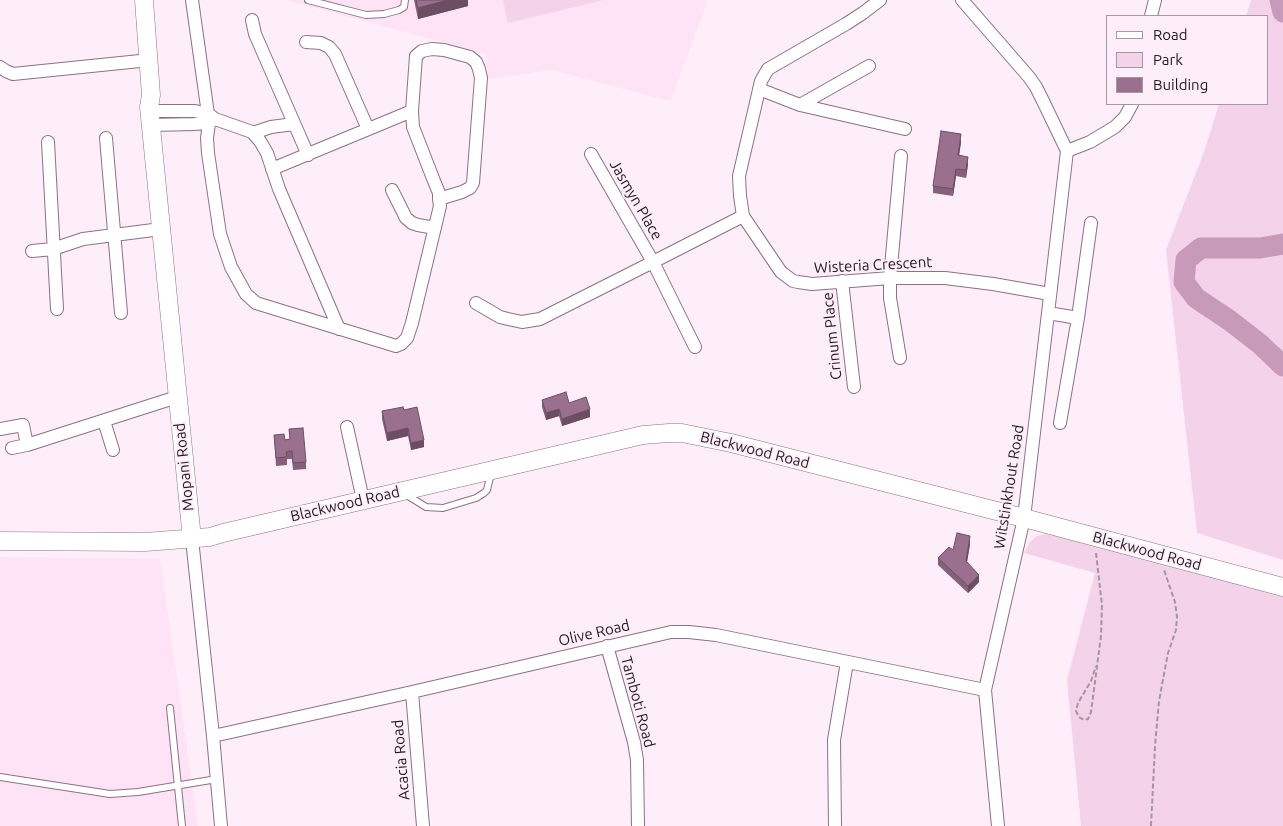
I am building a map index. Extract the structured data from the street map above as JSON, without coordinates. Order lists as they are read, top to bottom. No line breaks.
{"streets":{"street":["Jasmyn Place","Wisteria Crescent","Crinum Place","Blackwood Road","Mopani Road","Witstinkhout Road","Olive Road","Tamboti Road","Acacia Road"]},"crossings":[["Wisteria Crescent","Crinum Place"],["Wisteria Crescent","Witstinkhout Road"],["Blackwood Road","Mopani Road"],["Blackwood Road","Witstinkhout Road"],["Mopani Road","Olive Road"],["Witstinkhout Road","Olive Road"],["Olive Road","Tamboti Road"],["Olive Road","Acacia Road"]],"legend":["Road","Park","Building"]}
